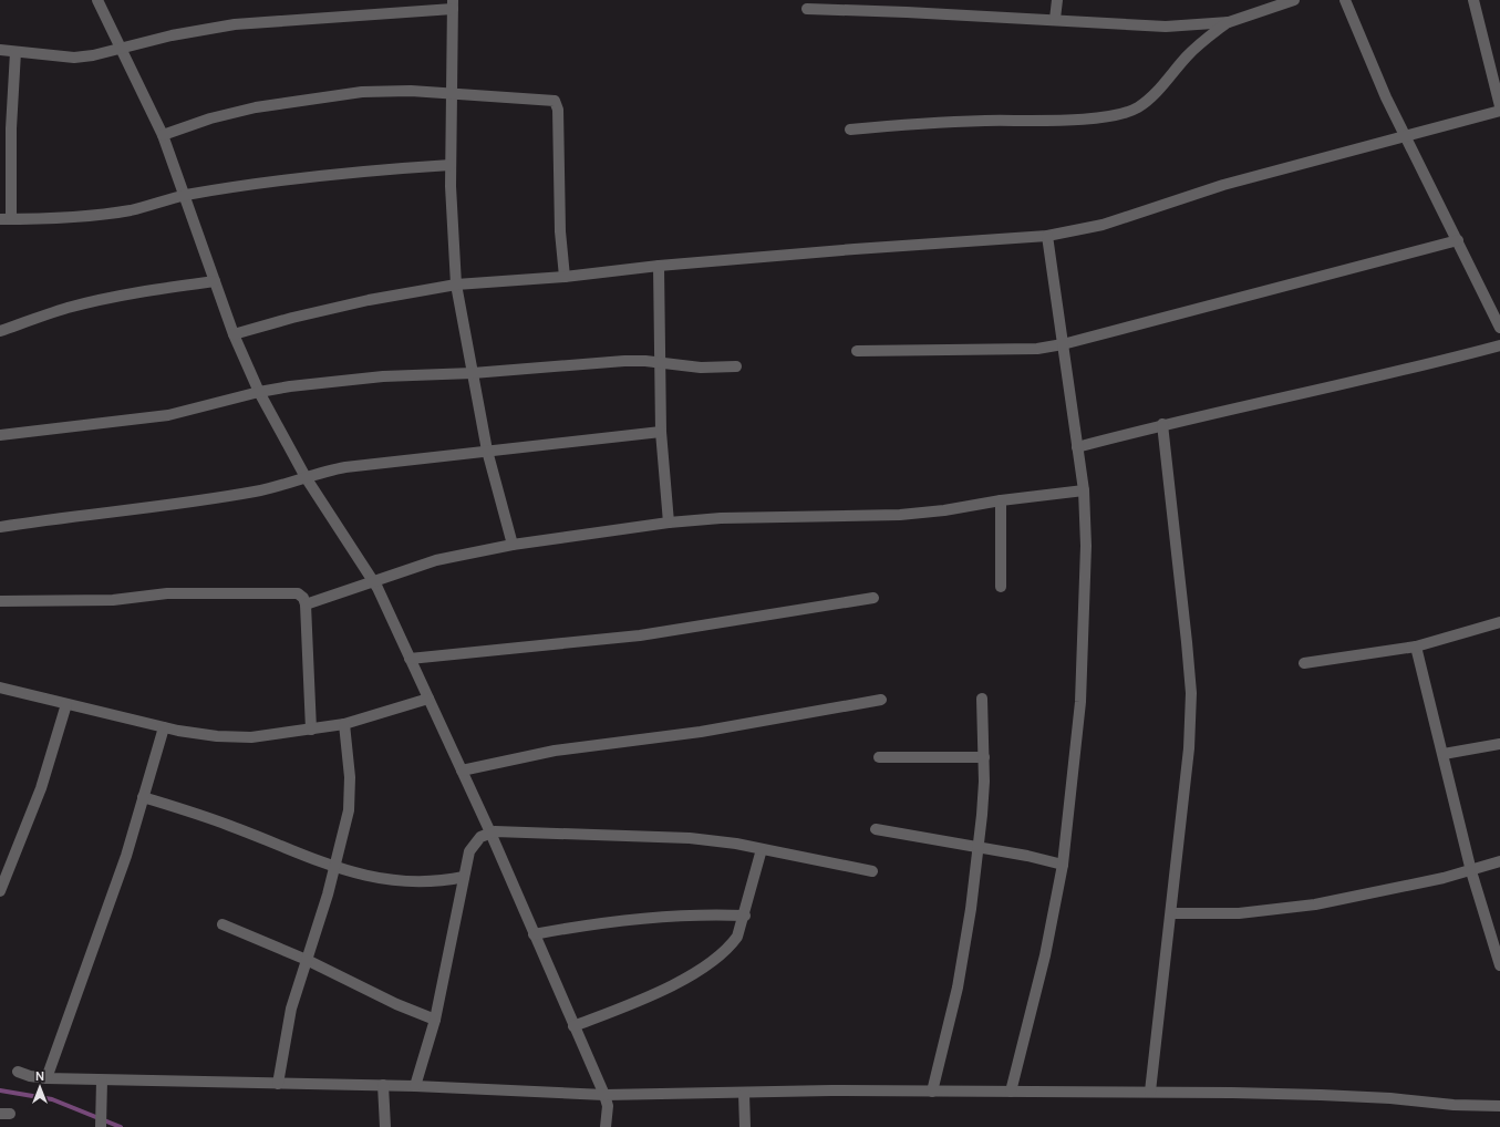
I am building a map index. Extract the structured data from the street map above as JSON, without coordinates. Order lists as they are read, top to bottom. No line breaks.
{"north":"top"}
